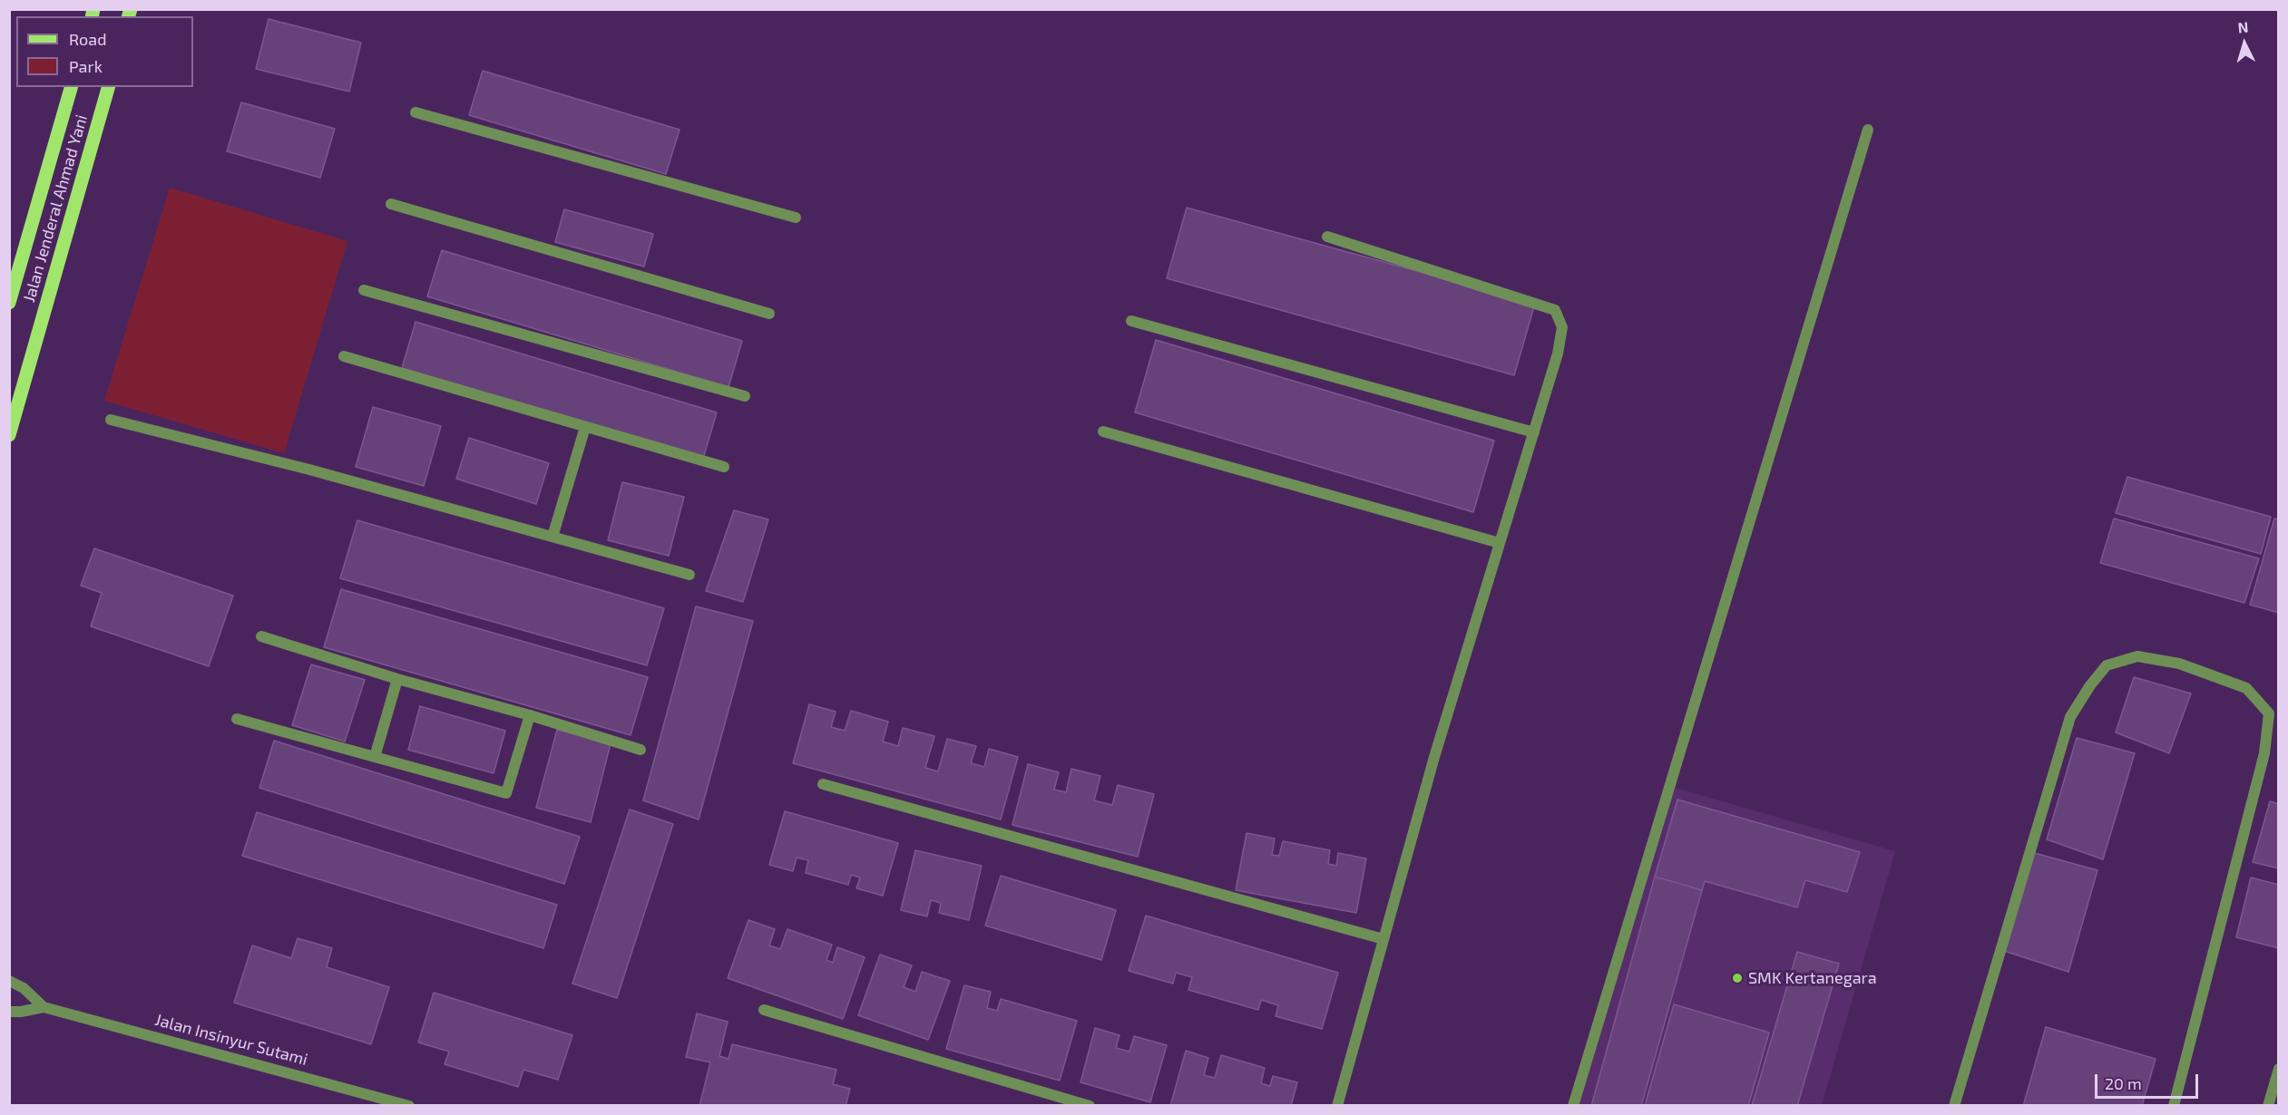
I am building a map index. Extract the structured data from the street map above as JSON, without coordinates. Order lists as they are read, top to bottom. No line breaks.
{"streets":{"main road":["Jalan Jenderal Ahmad Yani"],"street":["Jalan Insinyur Sutami"]},"places":["SMK Kertanegara"],"legend":["Road","Park"],"scale_bar":"20 m","north":"top"}
